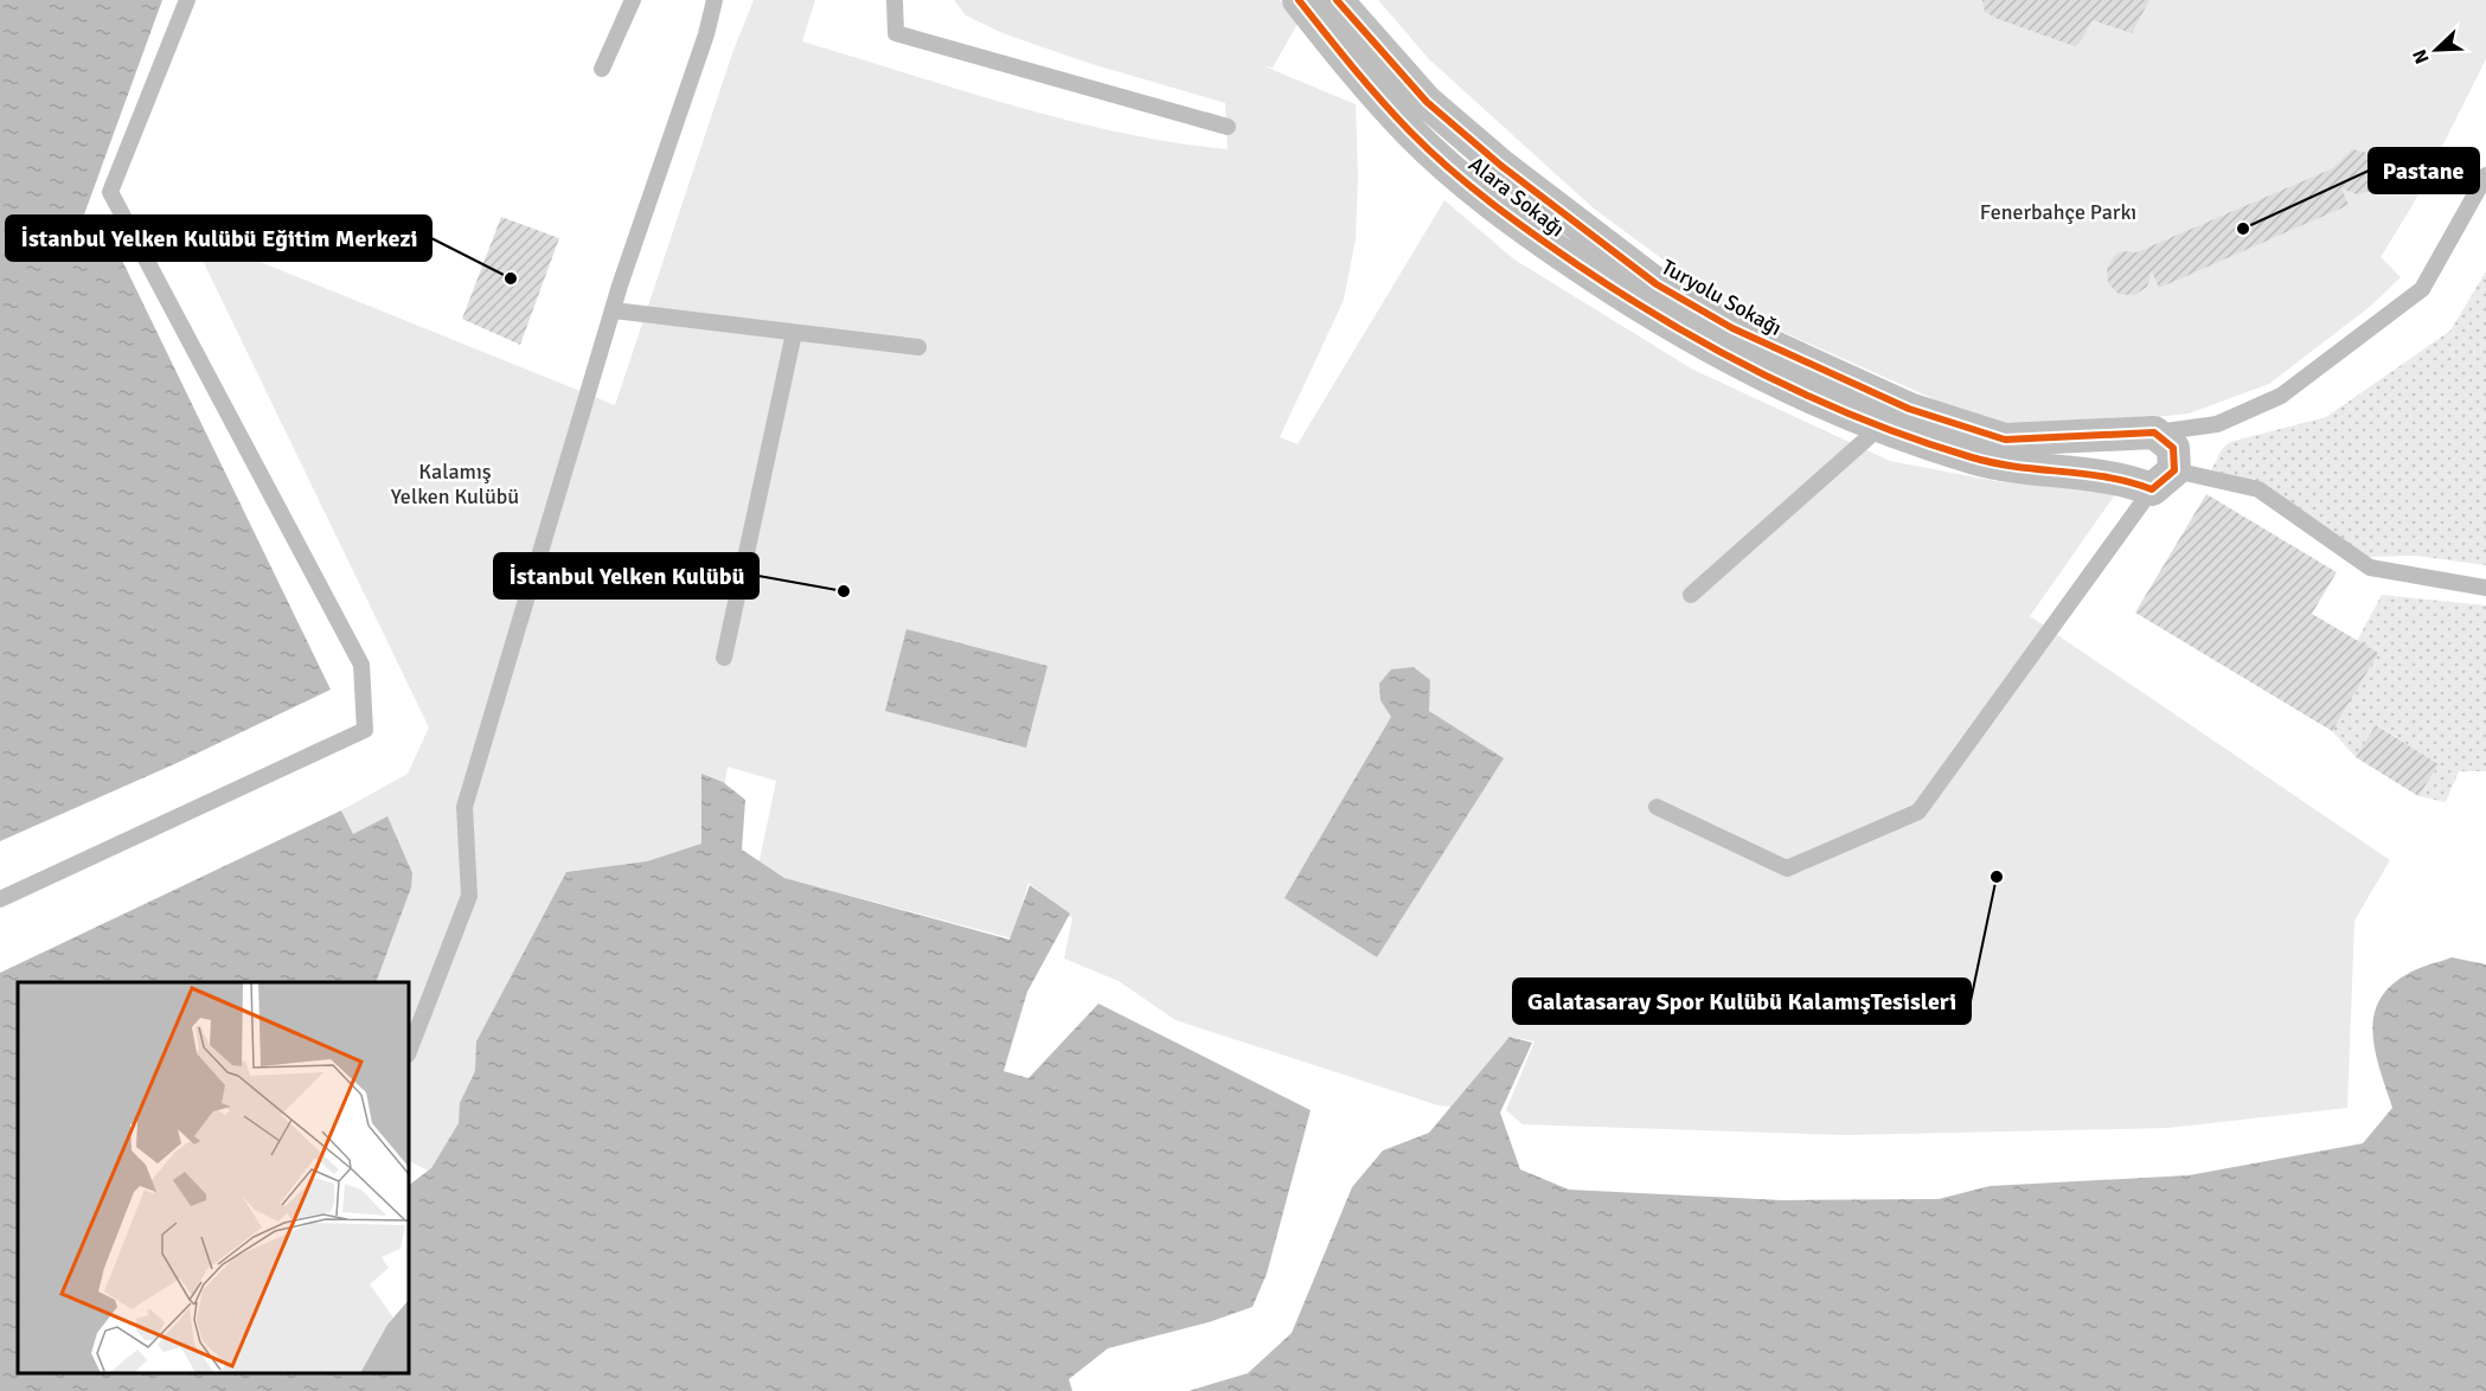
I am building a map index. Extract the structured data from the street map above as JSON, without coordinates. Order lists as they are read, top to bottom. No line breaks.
{"streets":{"street":["Alara Sokağı","Turyolu Sokağı"]},"crossings":[["Alara Sokağı","Turyolu Sokağı"]],"parks":["Fenerbahçe Parkı","Kalamış Yelken Kulübü"],"places":["Pastane","İstanbul Yelken Kulübü Eğitim Merkezi","İstanbul Yelken Kulübü","Galatasaray Spor Kulübü KalamışTesisleri"],"north":"bottom left"}
